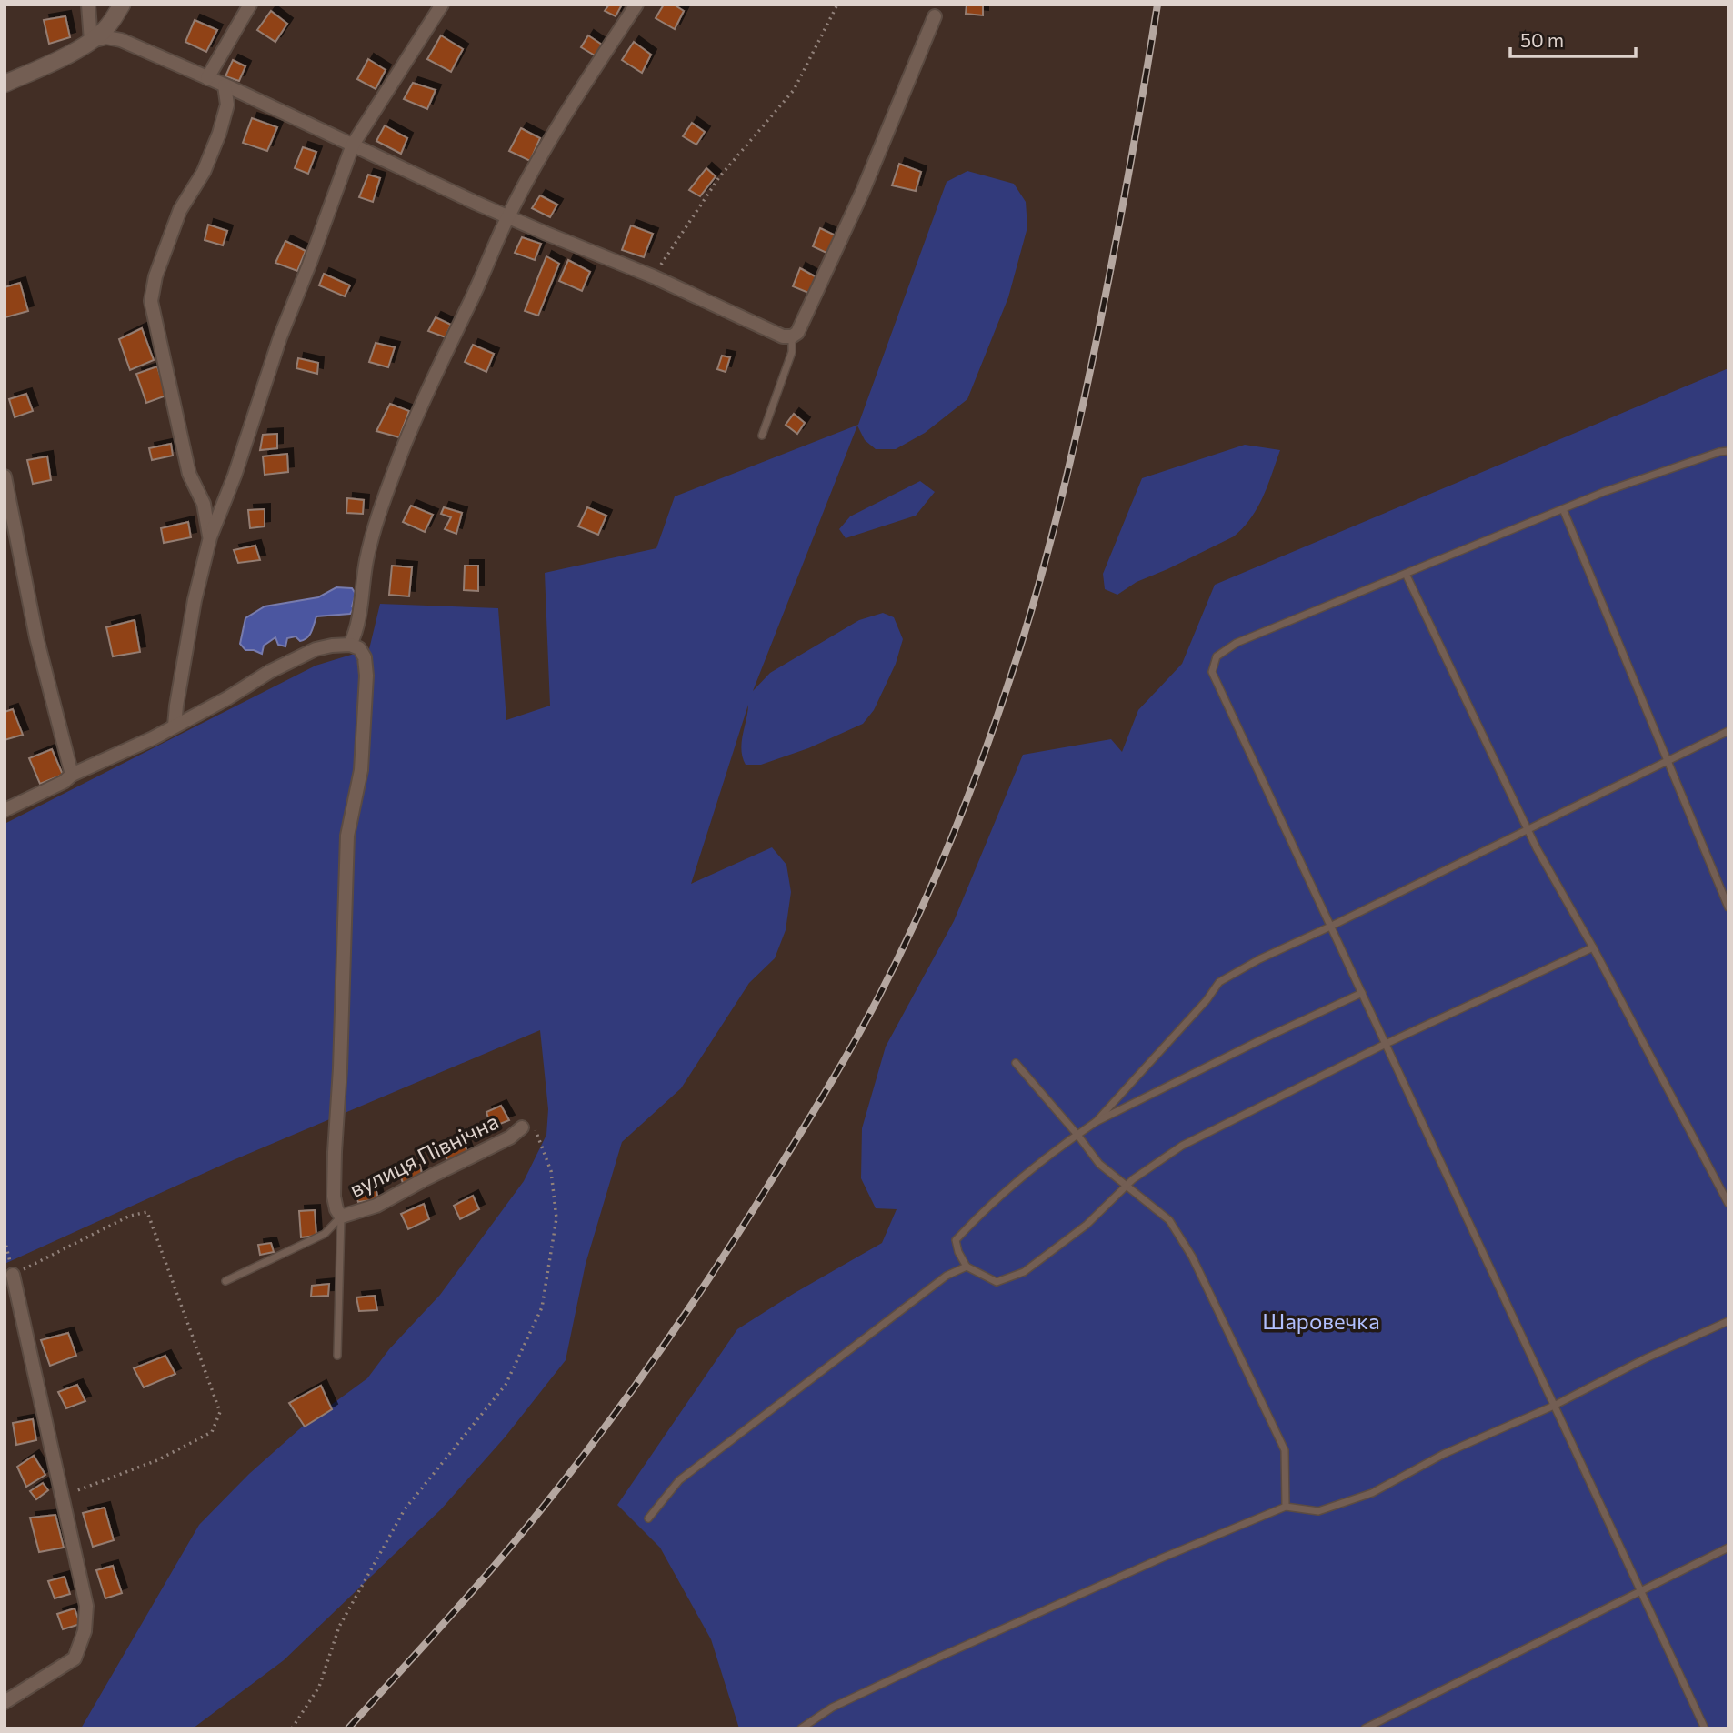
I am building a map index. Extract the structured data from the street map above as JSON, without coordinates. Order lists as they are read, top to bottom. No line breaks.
{"streets":{"street":["вулиця Північна"]},"parks":["Шаровечка"],"scale_bar":"50 m"}
